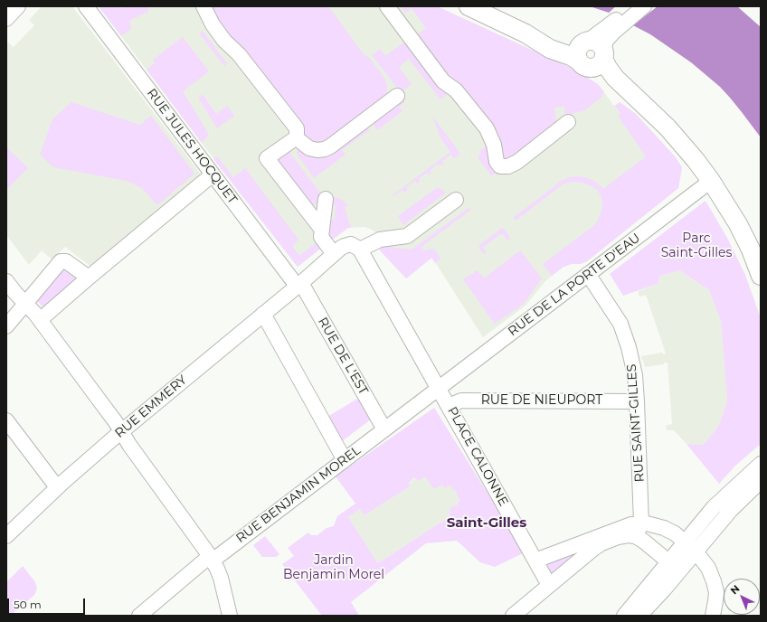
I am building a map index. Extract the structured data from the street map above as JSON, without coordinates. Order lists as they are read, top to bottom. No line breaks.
{"streets":{"street":["RUE JULES HOCQUET","RUE DE LA PORTE D'EAU","RUE DE L'EST","RUE DE NIEUPORT","RUE EMMERY","RUE SAINT-GILLES","PLACE CALONNE","RUE BENJAMIN MOREL"]},"crossings":[["RUE JULES HOCQUET","RUE DE L'EST"],["RUE JULES HOCQUET","RUE EMMERY"],["RUE DE LA PORTE D'EAU","RUE SAINT-GILLES"],["RUE DE LA PORTE D'EAU","PLACE CALONNE"],["RUE DE L'EST","RUE EMMERY"],["RUE DE L'EST","RUE BENJAMIN MOREL"],["RUE DE NIEUPORT","RUE SAINT-GILLES"],["RUE DE NIEUPORT","PLACE CALONNE"],["RUE EMMERY","PLACE CALONNE"]],"districts":["Saint-Gilles"],"parks":["Parc Saint-Gilles","Jardin Benjamin Morel"],"scale_bar":"50 m","north":"top left"}
